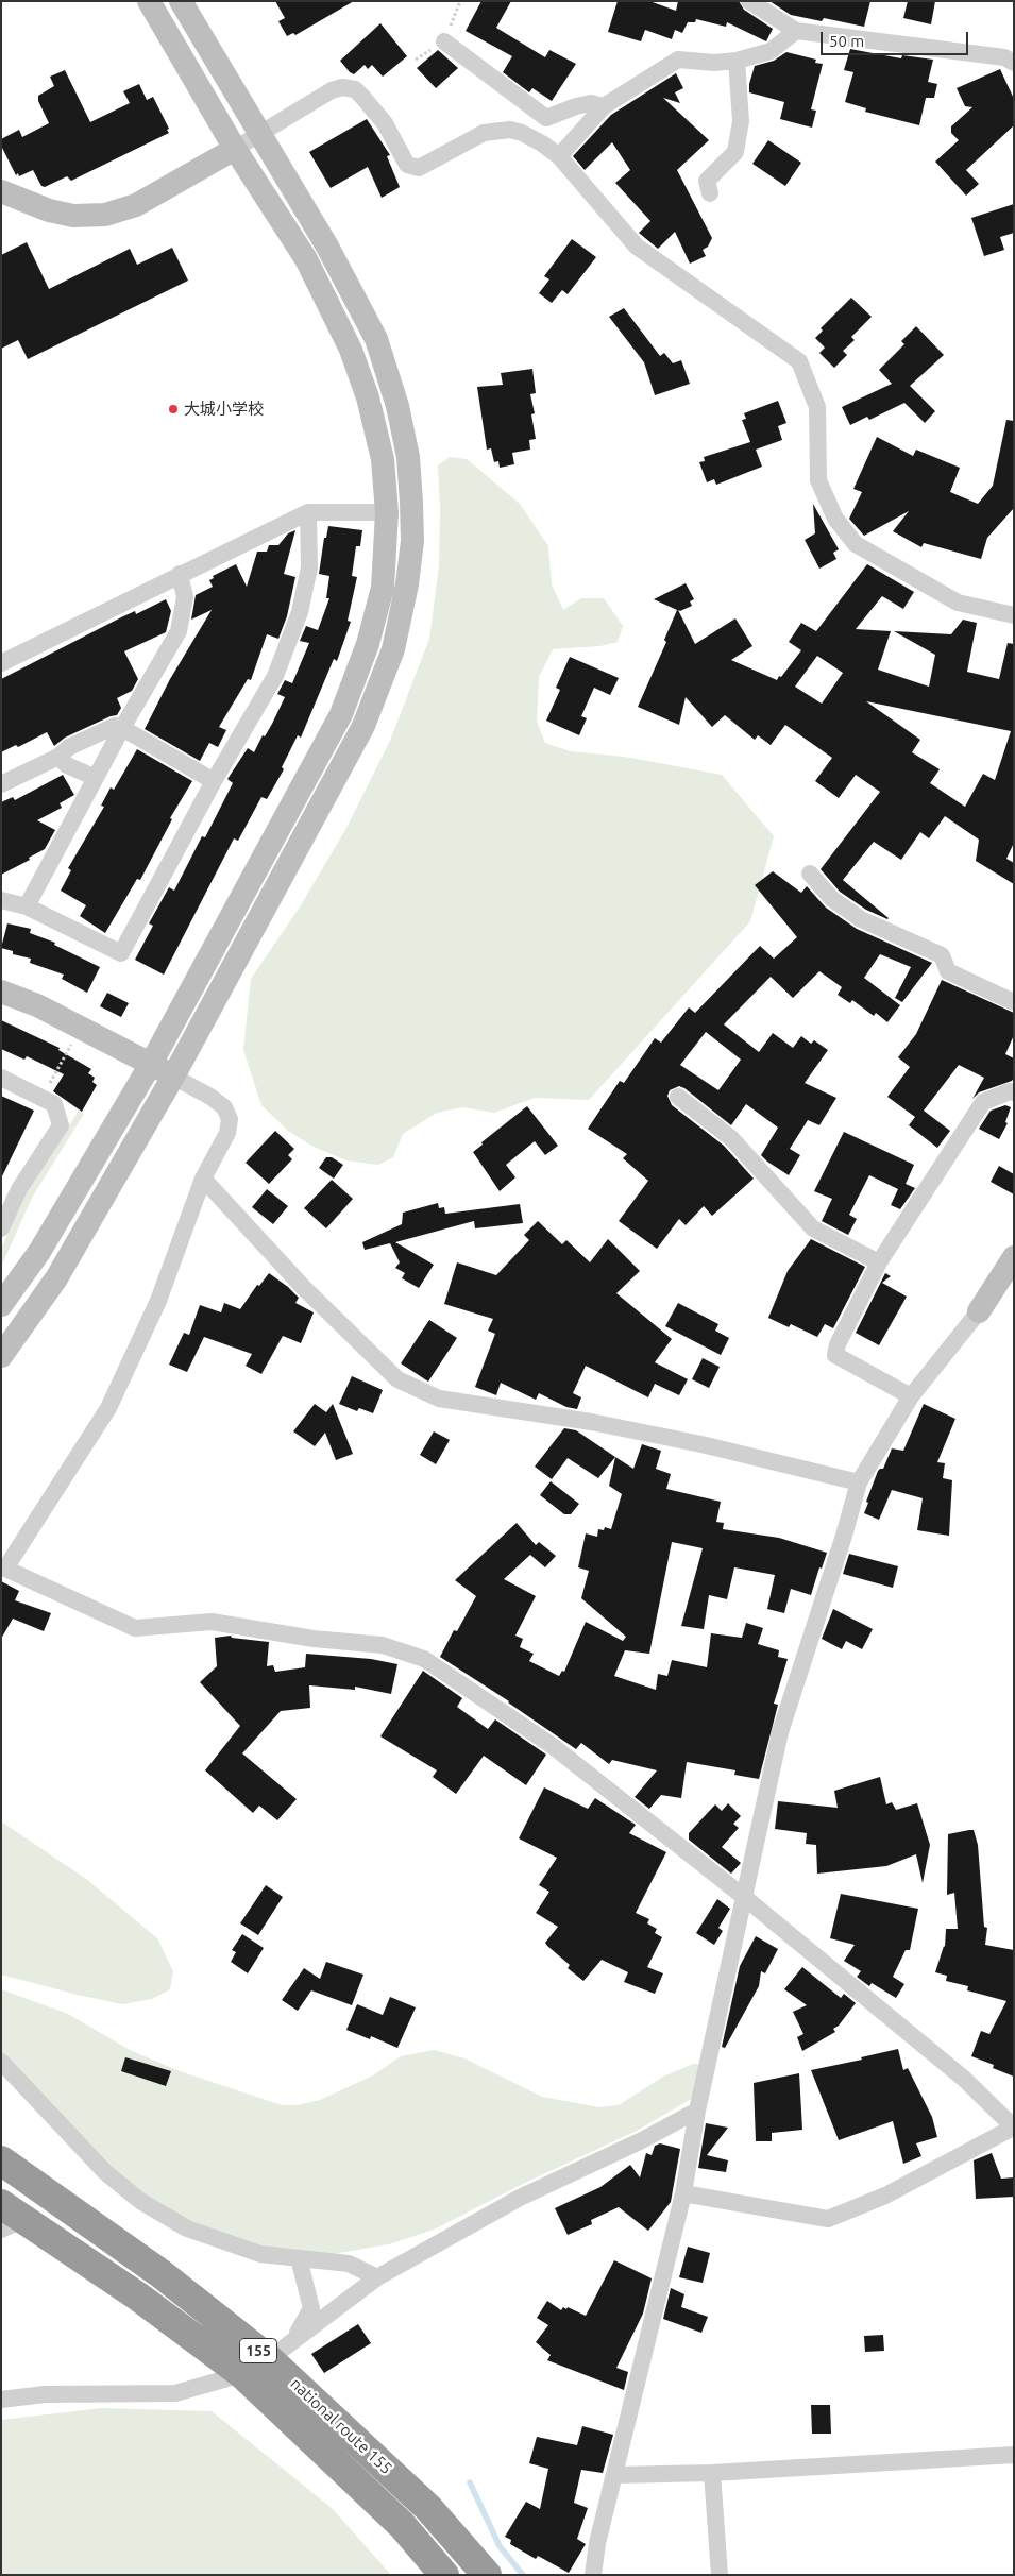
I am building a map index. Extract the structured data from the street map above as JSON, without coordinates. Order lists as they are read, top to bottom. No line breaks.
{"streets":{"highway":["155","national route 155"]},"places":["大城小学校"],"scale_bar":"50 m"}
